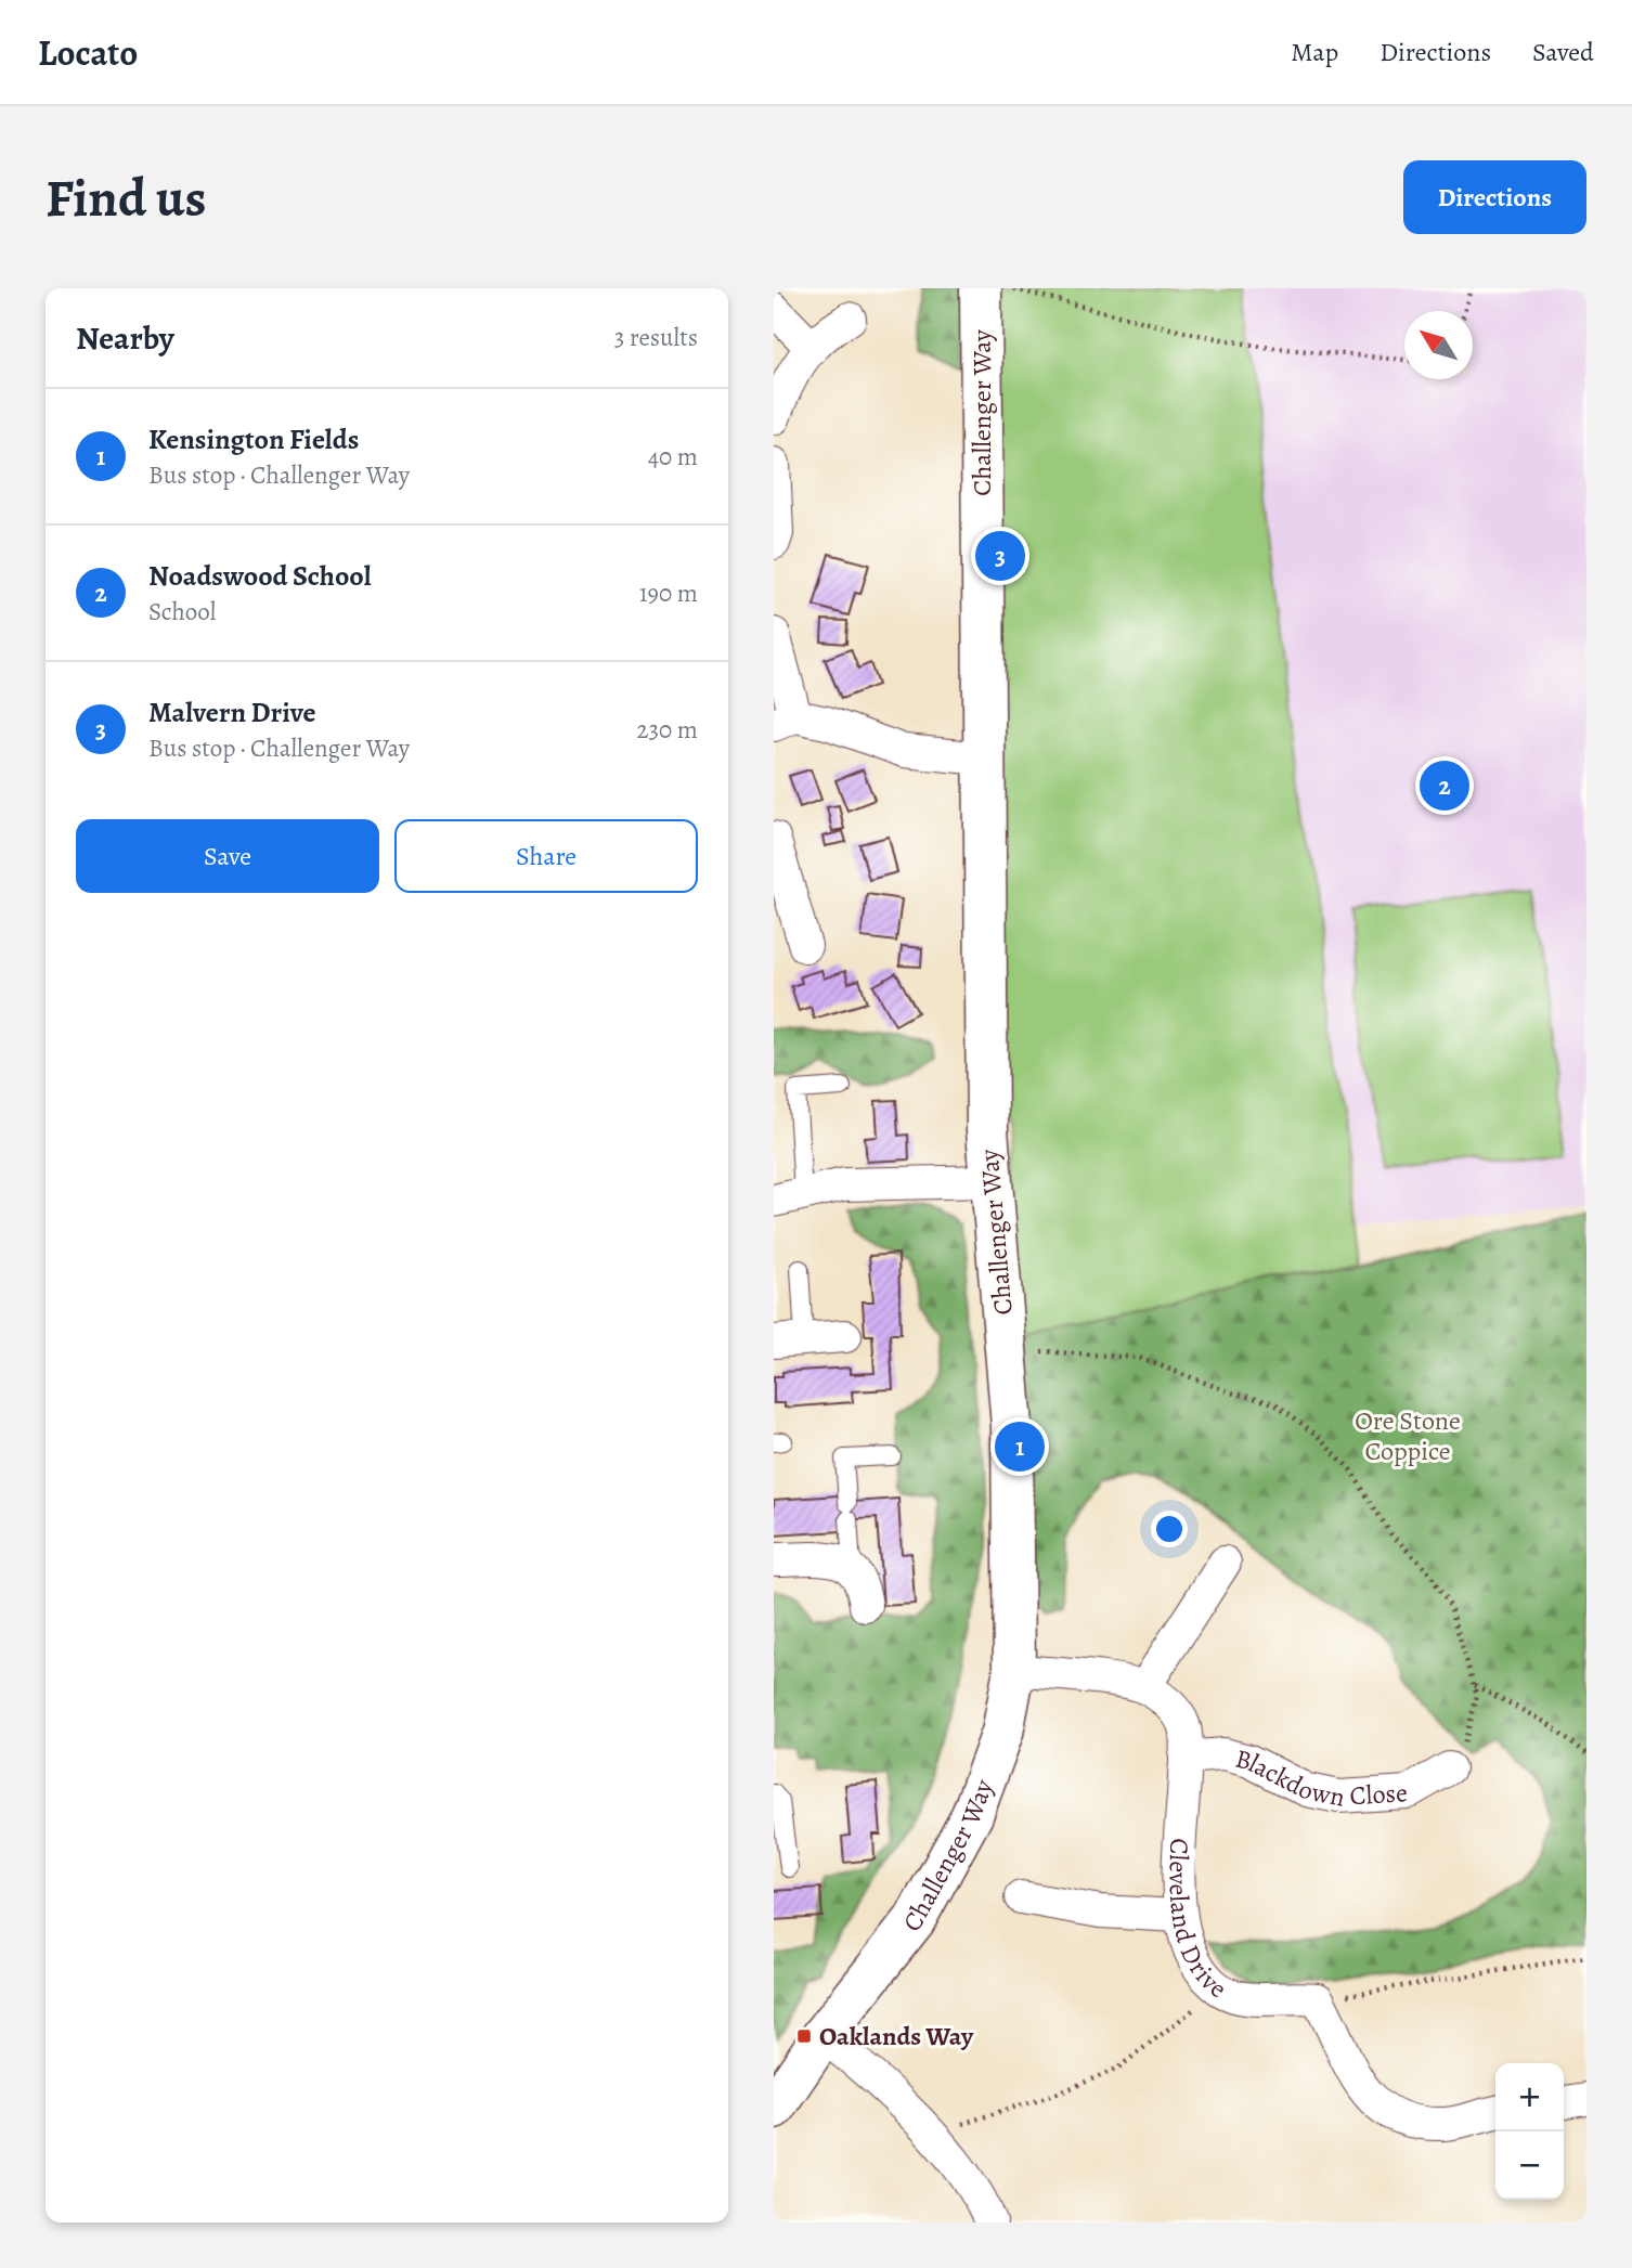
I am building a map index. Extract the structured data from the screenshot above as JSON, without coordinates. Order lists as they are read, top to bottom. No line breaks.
{"streets":{"street":["Challenger Way","Blackdown Close","Cleveland Drive"]},"crossings":[["Blackdown Close","Cleveland Drive"]],"parks":["Ore Stone Coppice"],"places":{"transit":["Oaklands Way"]},"north":"top left","page":{"header":"Locato","nav":["Map","Directions","Saved"],"buttons":["Directions",["Save","Share"]],"title":"Find us","heading":["Nearby","3 results"],"list":[{"mark":"1","name":"Kensington Fields","note":"Bus stop · Challenger Way","value":"40 m"},{"mark":"2","name":"Noadswood School","note":"School","value":"190 m"},{"mark":"3","name":"Malvern Drive","note":"Bus stop · Challenger Way","value":"230 m"}],"pins":["3","2","1"],"map_buttons":["+","−"]}}
